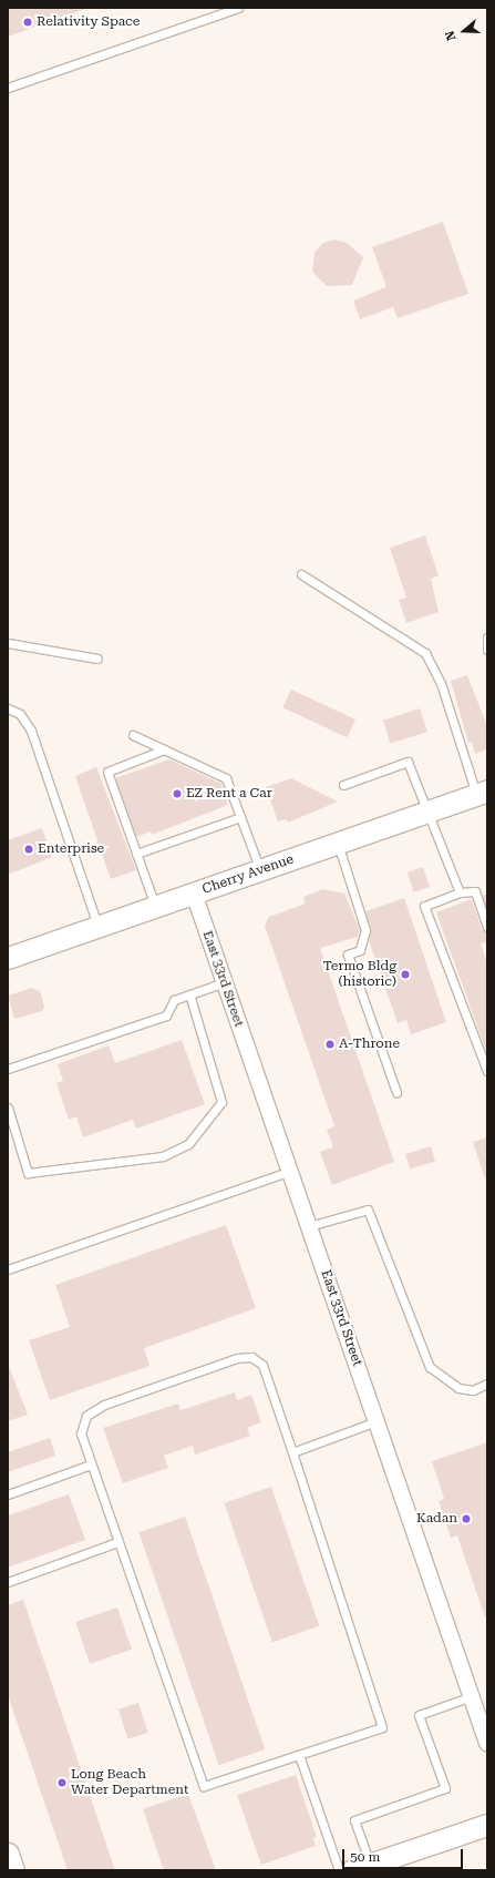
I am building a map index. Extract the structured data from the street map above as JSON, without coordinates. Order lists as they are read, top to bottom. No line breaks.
{"streets":{"main road":["Cherry Avenue"],"street":["East 33rd Street"]},"crossings":[["Cherry Avenue","East 33rd Street"]],"places":["Relativity Space","EZ Rent a Car","Enterprise","Termo Bldg (historic)","A-Throne","Kadan","Long Beach Water Department"],"scale_bar":"50 m","north":"left"}
